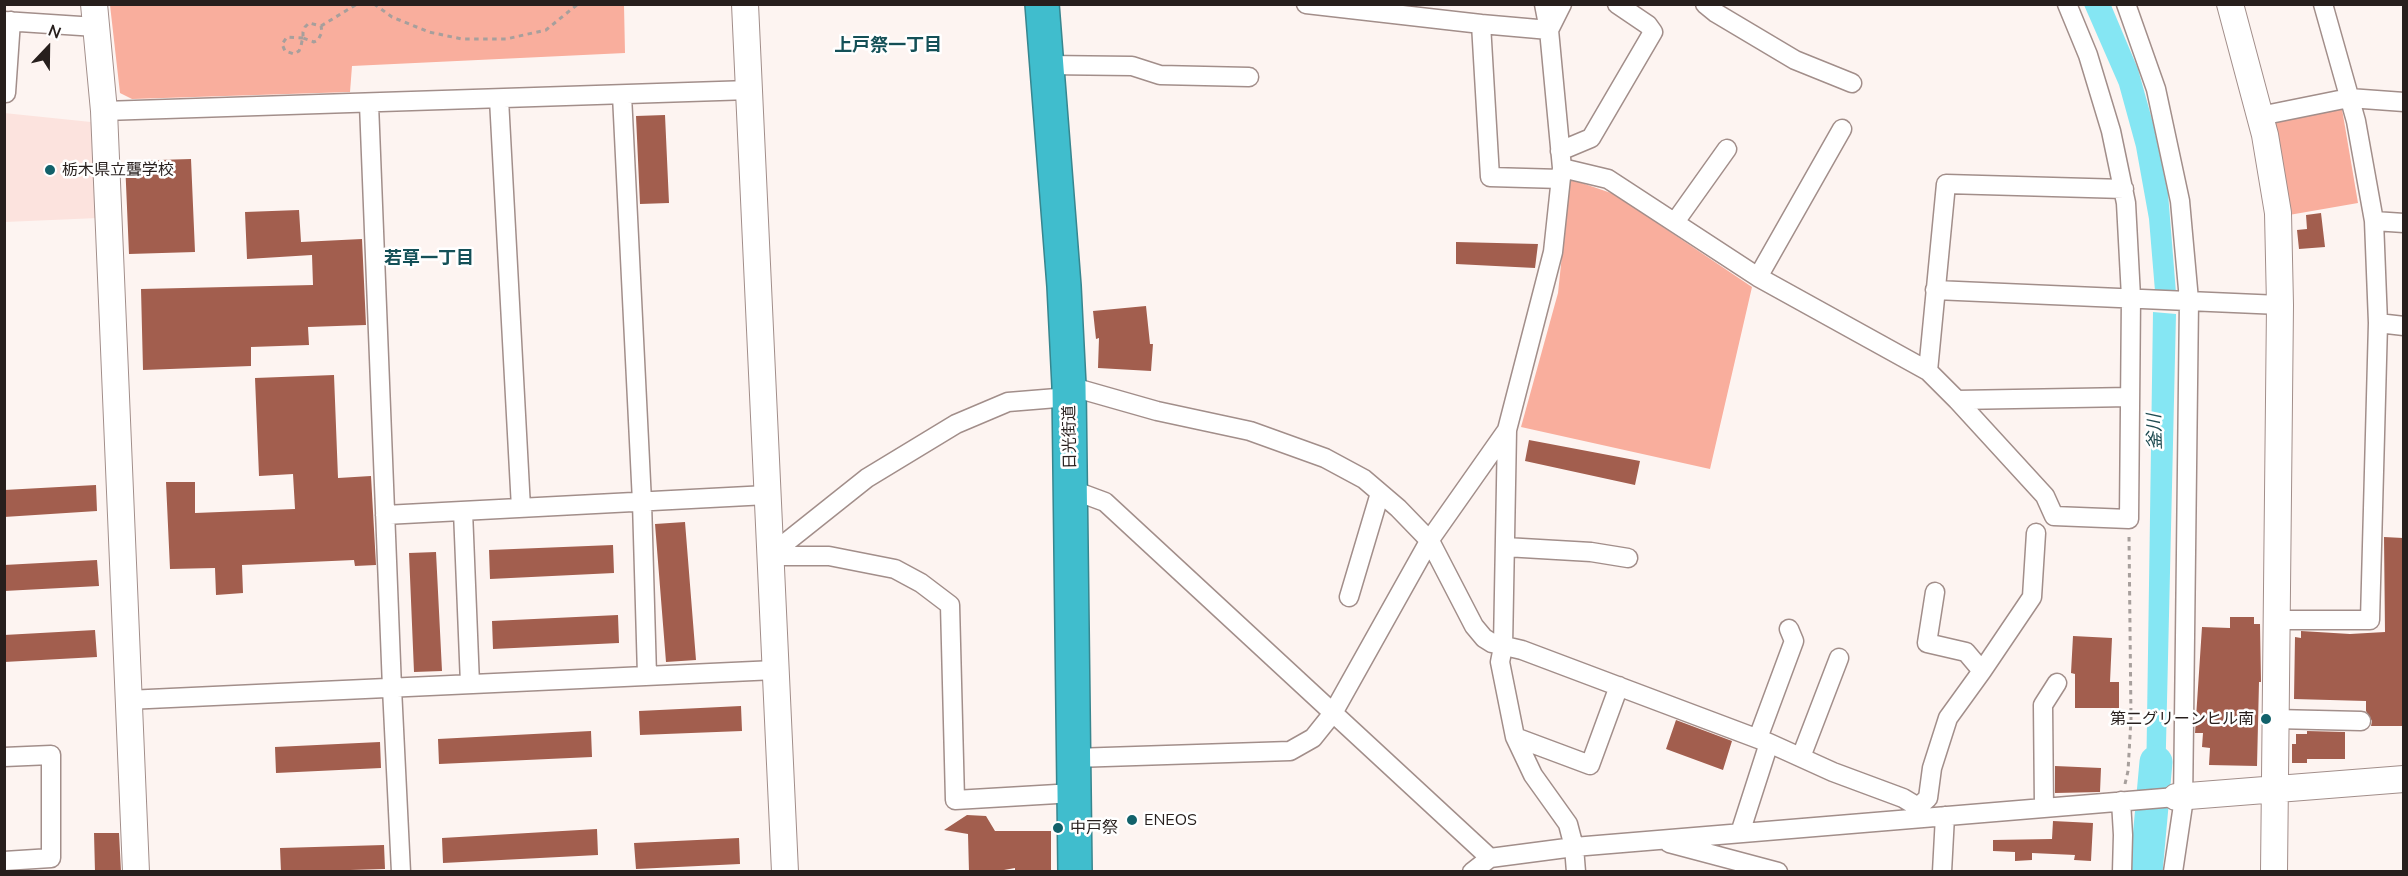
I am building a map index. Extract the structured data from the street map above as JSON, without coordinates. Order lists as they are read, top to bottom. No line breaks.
{"streets":{"highway":["日光街道"]},"districts":["上戸祭一丁目","若草一丁目"],"water":["釜川"],"places":["栃木県立聾学校","第二グリーンヒル南","ENEOS","中戸祭"],"north":"top"}
